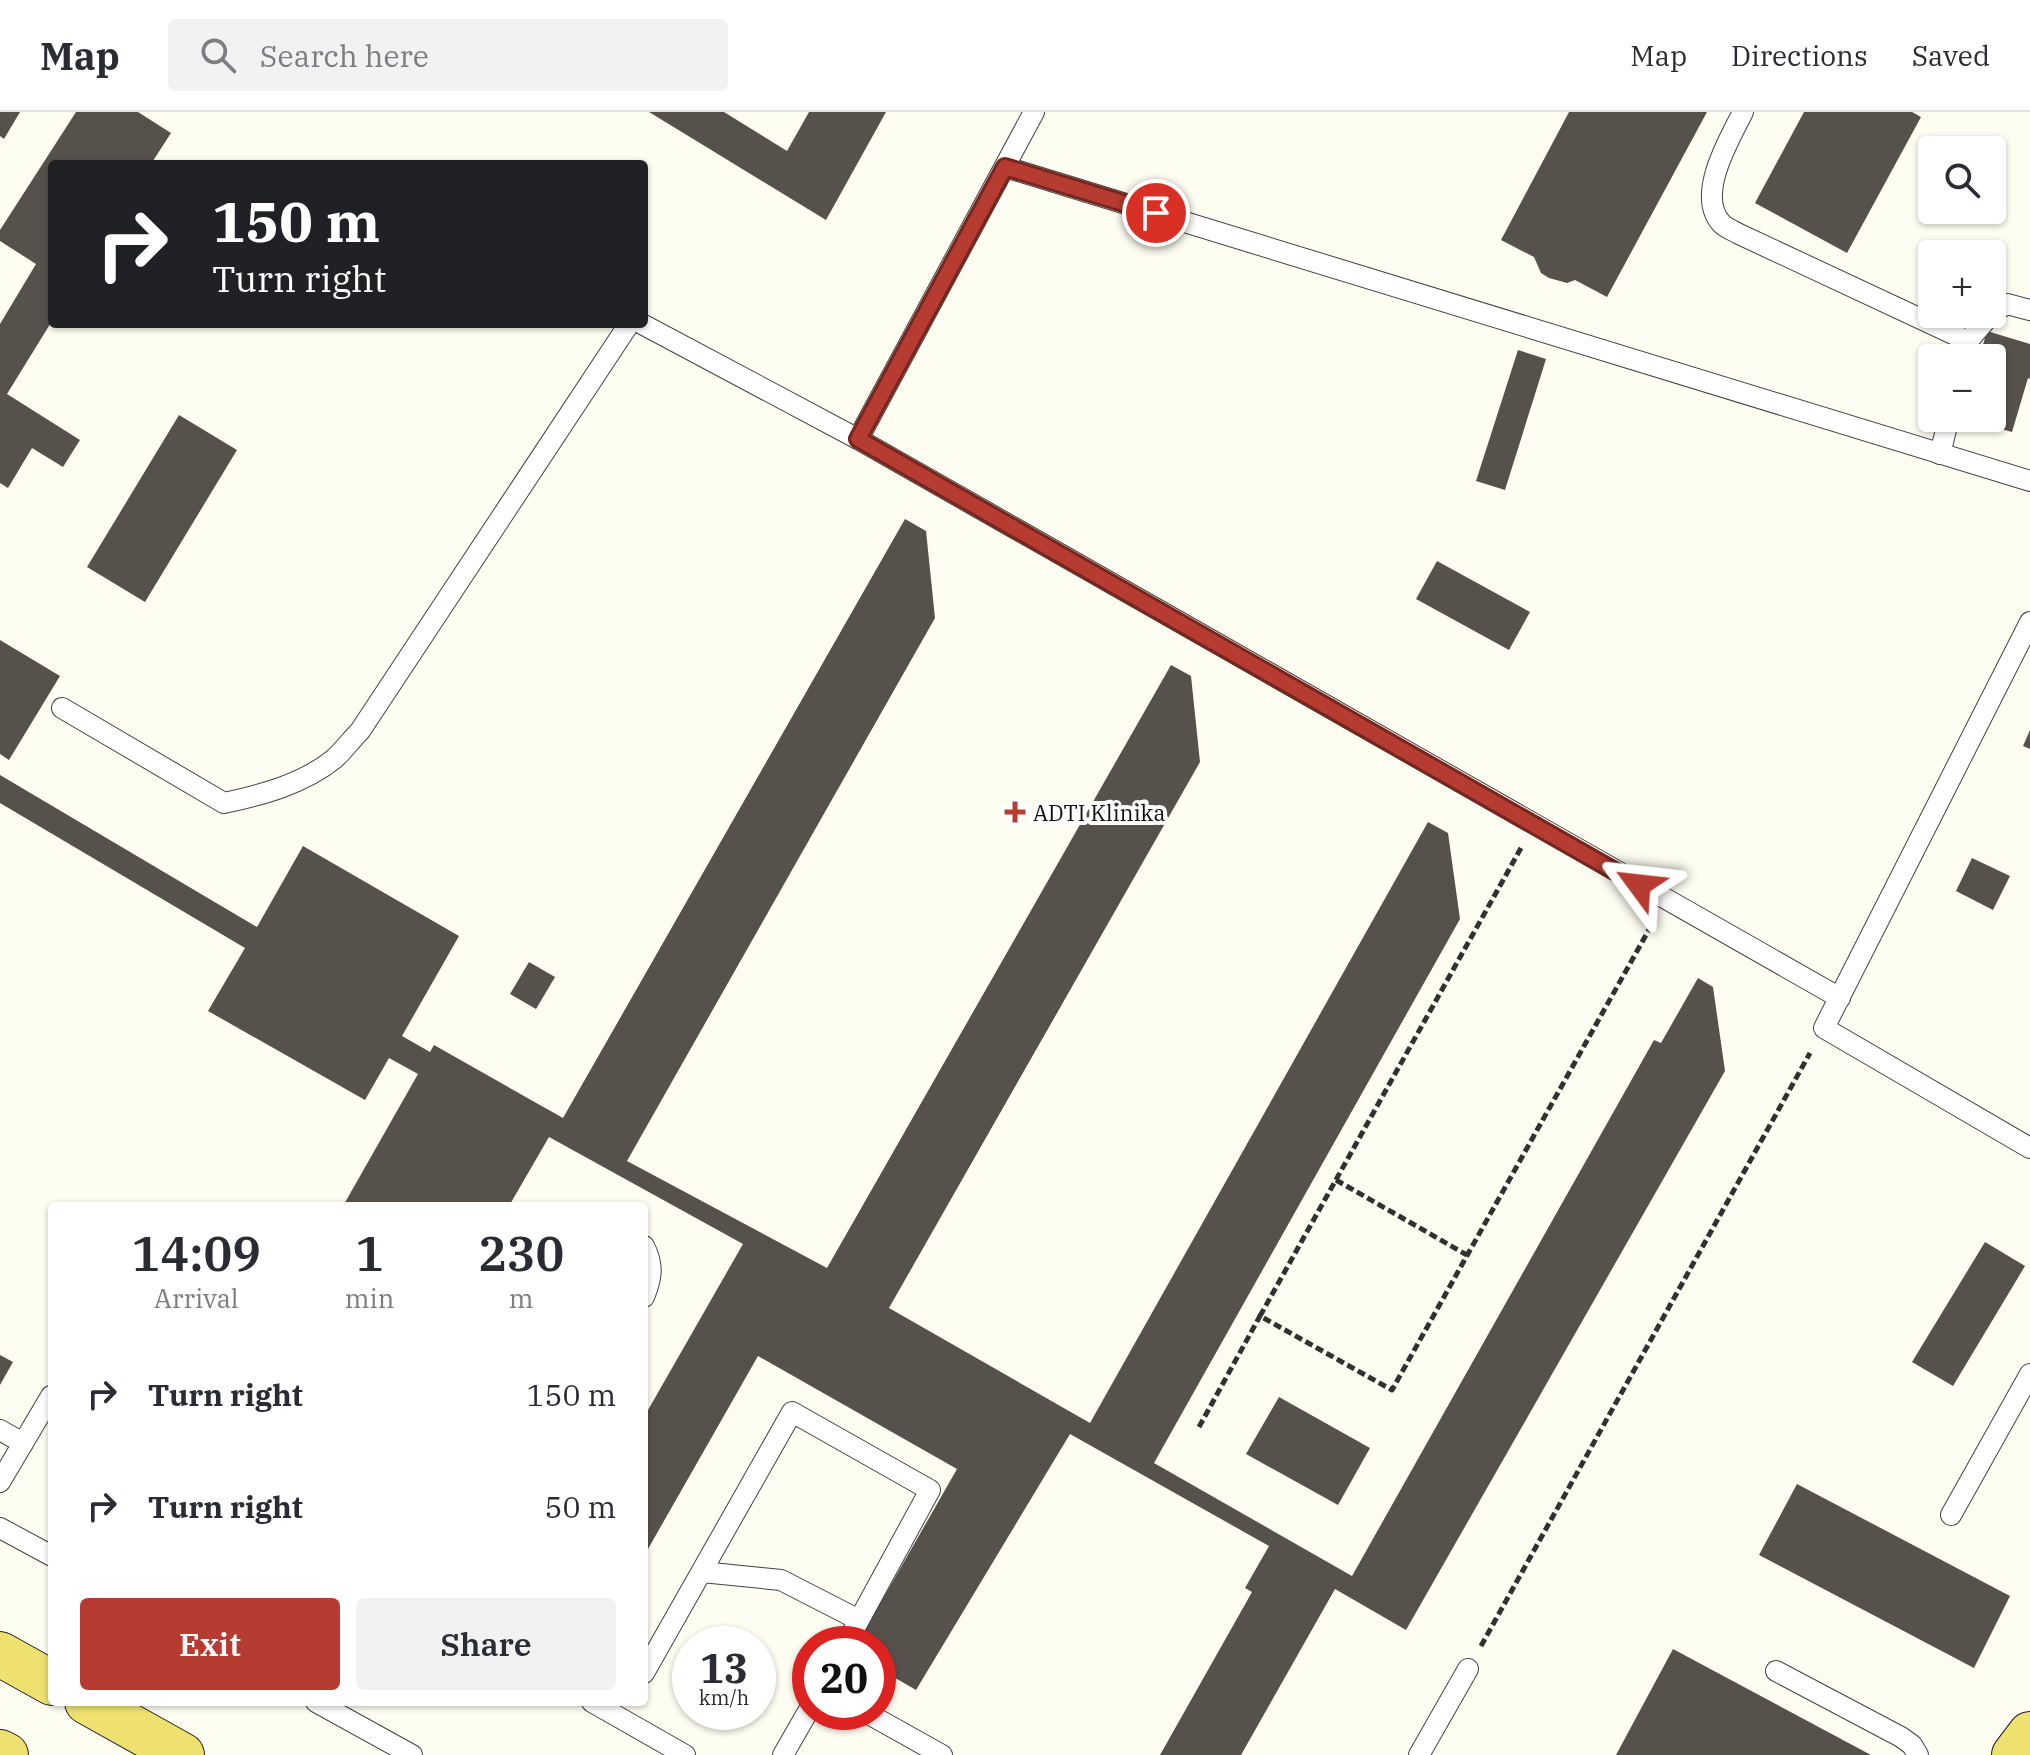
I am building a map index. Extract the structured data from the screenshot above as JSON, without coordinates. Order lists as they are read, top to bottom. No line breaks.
{"places":{"health":["ADTI Klinika"]},"page":{"header":"Map","search":"Search here","nav":["Map","Directions","Saved"],"map_buttons":["+","−"],"turn":["150 m","Turn right"],"eta":["14:09","Arrival","1","min","230","m"],"list":[{"name":"Turn right","value":"150 m"},{"name":"Turn right","value":"50 m"}],"buttons":["Exit","Share"],"speed":"13 km/h","limit":"20"}}
